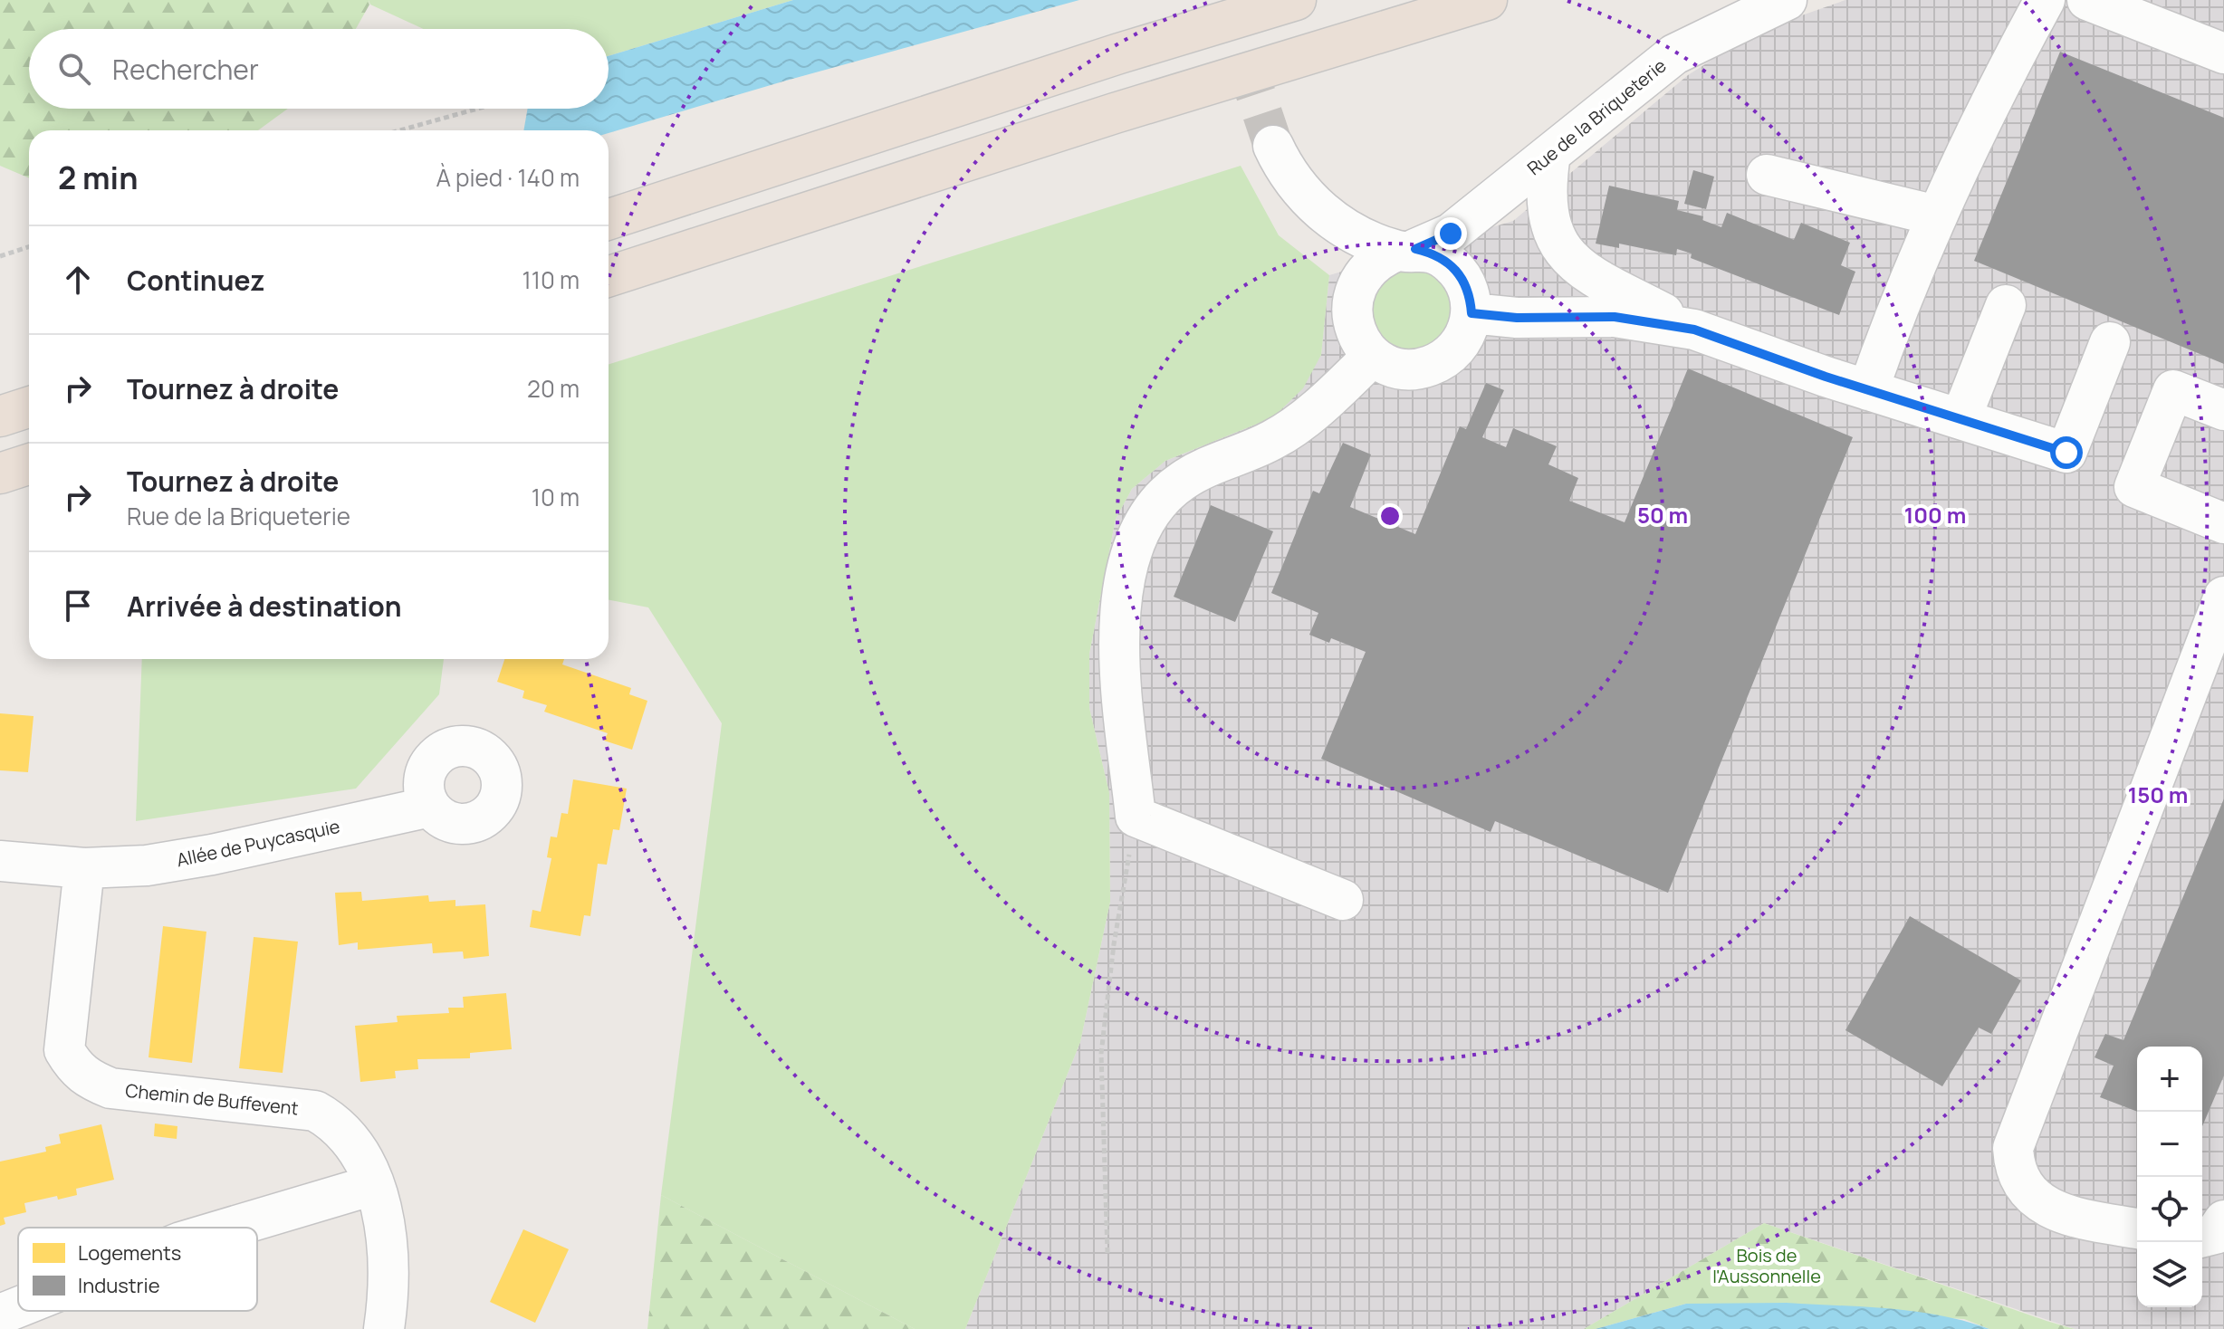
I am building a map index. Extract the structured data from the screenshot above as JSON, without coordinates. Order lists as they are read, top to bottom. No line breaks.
{"streets":{"street":["Rue de la Briqueterie","Allée de Puycasquie","Chemin de Buffevent"]},"crossings":[["Allée de Puycasquie","Chemin de Buffevent"]],"parks":["Bois de l'Aussonnelle"],"legend":["Logements","Industrie"],"page":{"search":"Rechercher","heading":["2 min","À pied · 140 m"],"list":[["Continuez","110 m"],["Tournez à droite","20 m"],["Tournez à droite","Rue de la Briqueterie","10 m"],"Arrivée à destination"],"map_buttons":["+","−"]},"rings":["50 m","100 m","150 m"]}
